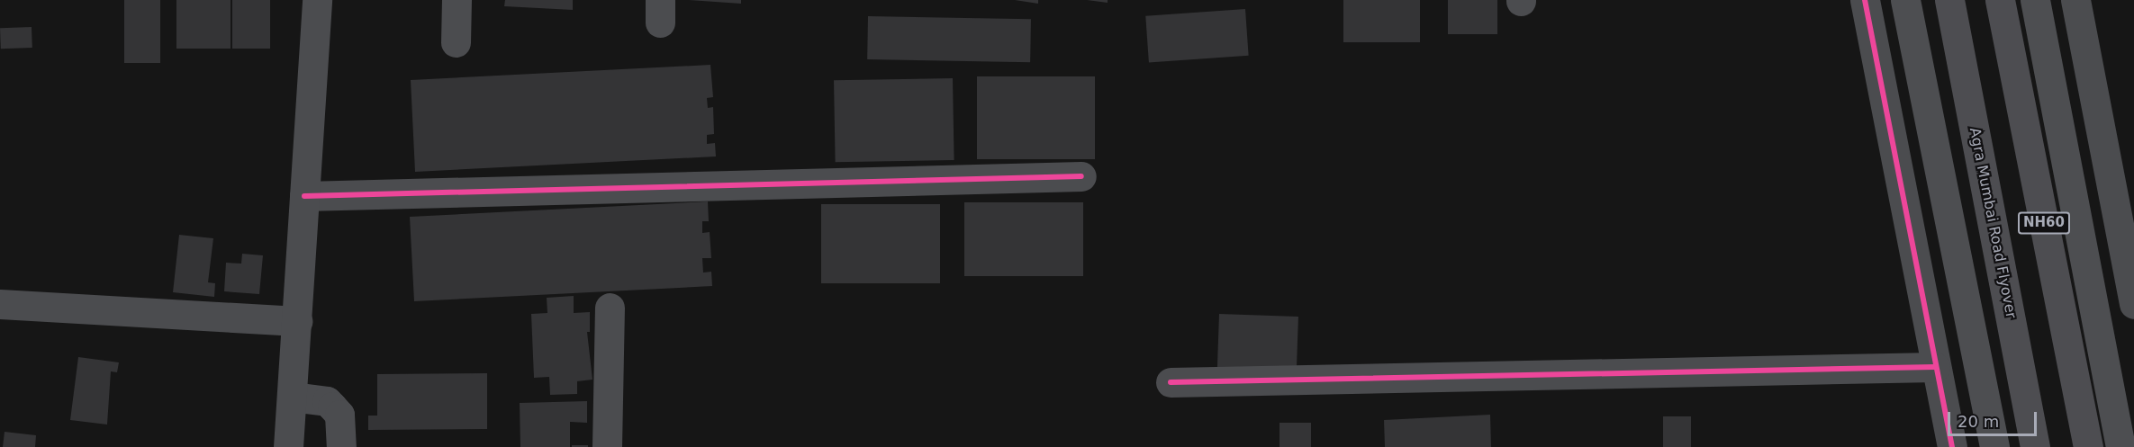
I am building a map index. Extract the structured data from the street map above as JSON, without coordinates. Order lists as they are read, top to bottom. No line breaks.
{"streets":{"highway":["Agra Mumbai Road Flyover","NH60"]},"scale_bar":"20 m"}
